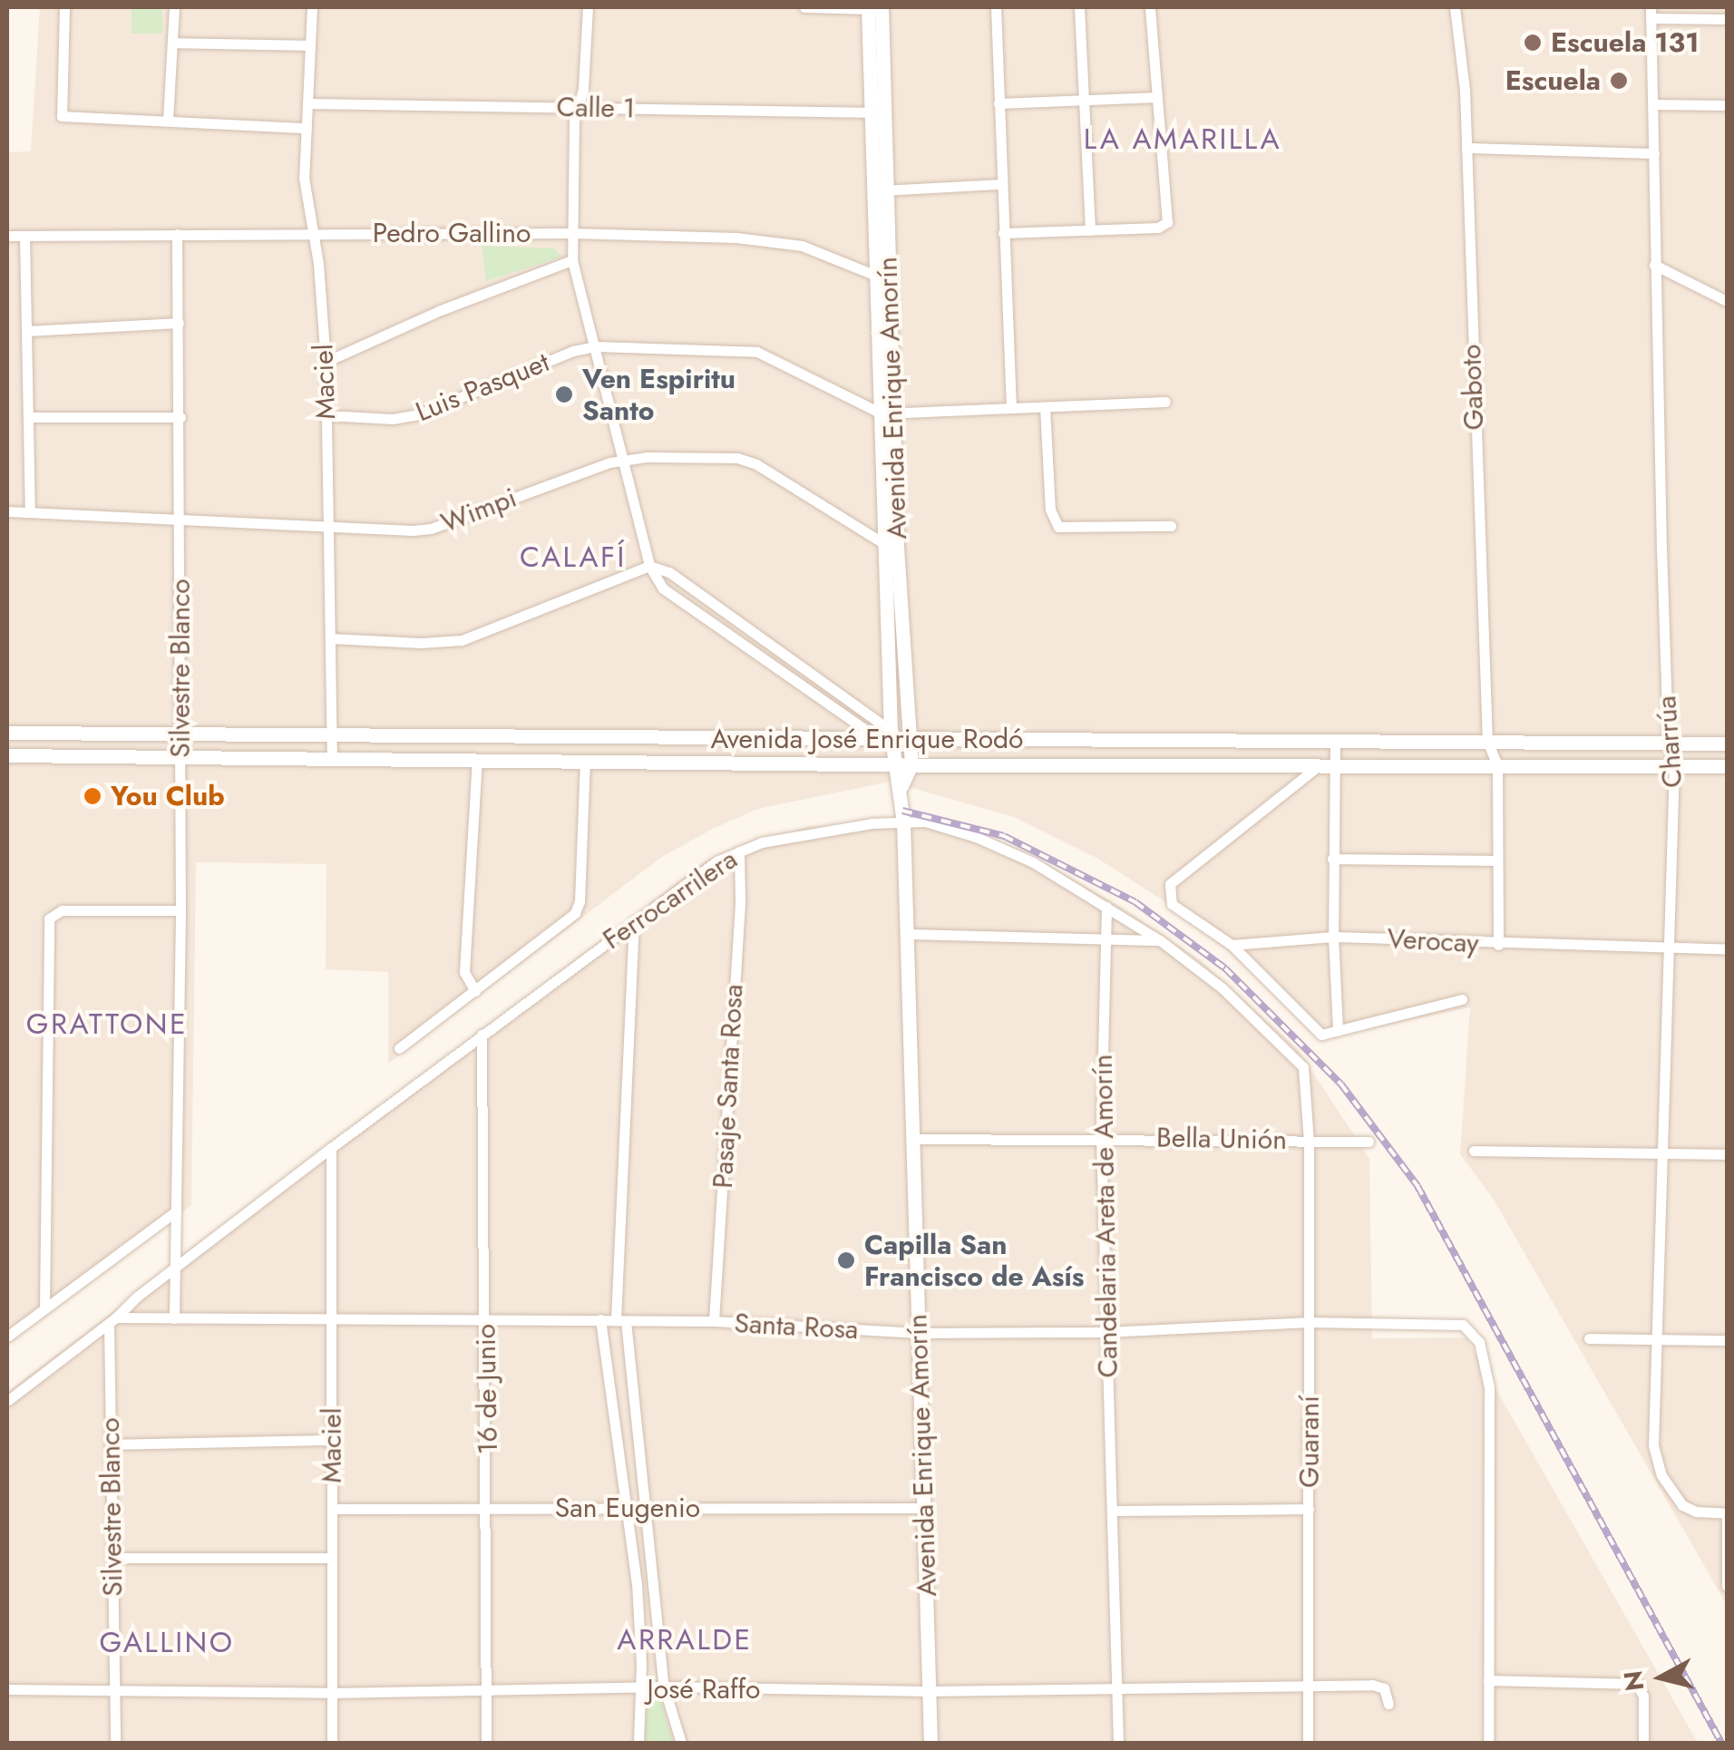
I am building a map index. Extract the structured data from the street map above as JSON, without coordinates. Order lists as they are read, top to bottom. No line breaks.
{"streets":{"street":["Calle 1","Pedro Gallino","Maciel","Luis Pasquet","Gaboto","Avenida Enrique Amorín","Wimpi","Silvestre Blanco","Avenida José Enrique Rodó","Charrúa","Ferrocarrilera","Verocay","Pasaje Santa Rosa","Bella Unión","Candelaria Areta de Amorín","Santa Rosa","16 de Junio","Guaraní","San Eugenio","José Raffo"]},"crossings":[["Calle 1","Maciel"],["Calle 1","Avenida Enrique Amorín"],["Pedro Gallino","Maciel"],["Pedro Gallino","Avenida Enrique Amorín"],["Pedro Gallino","Silvestre Blanco"],["Maciel","Luis Pasquet"],["Maciel","Wimpi"],["Maciel","Avenida José Enrique Rodó"],["Maciel","Ferrocarrilera"],["Maciel","Santa Rosa"],["Maciel","San Eugenio"],["Maciel","José Raffo"],["Luis Pasquet","Avenida Enrique Amorín"],["Gaboto","Avenida José Enrique Rodó"],["Avenida Enrique Amorín","Wimpi"],["Avenida Enrique Amorín","Avenida José Enrique Rodó"],["Avenida Enrique Amorín","Ferrocarrilera"],["Avenida Enrique Amorín","Bella Unión"],["Avenida Enrique Amorín","Santa Rosa"],["Avenida Enrique Amorín","San Eugenio"],["Avenida Enrique Amorín","José Raffo"],["Wimpi","Silvestre Blanco"],["Silvestre Blanco","Avenida José Enrique Rodó"],["Silvestre Blanco","Ferrocarrilera"],["Silvestre Blanco","Santa Rosa"],["Silvestre Blanco","José Raffo"],["Avenida José Enrique Rodó","Charrúa"],["Charrúa","Verocay"],["Ferrocarrilera","Pasaje Santa Rosa"],["Ferrocarrilera","Bella Unión"],["Ferrocarrilera","Candelaria Areta de Amorín"],["Ferrocarrilera","Santa Rosa"],["Ferrocarrilera","16 de Junio"],["Ferrocarrilera","Guaraní"],["Pasaje Santa Rosa","Santa Rosa"],["Bella Unión","Candelaria Areta de Amorín"],["Bella Unión","Guaraní"],["Candelaria Areta de Amorín","Santa Rosa"],["Candelaria Areta de Amorín","José Raffo"],["Santa Rosa","16 de Junio"],["Santa Rosa","Guaraní"],["16 de Junio","San Eugenio"],["16 de Junio","José Raffo"],["Guaraní","José Raffo"]],"districts":["LA AMARILLA","CALAFÍ","GRATTONE","ARRALDE","GALLINO"],"places":["Escuela 131","Escuela","Ven Espiritu Santo","You Club","Capilla San Francisco de Asís"],"north":"left"}
